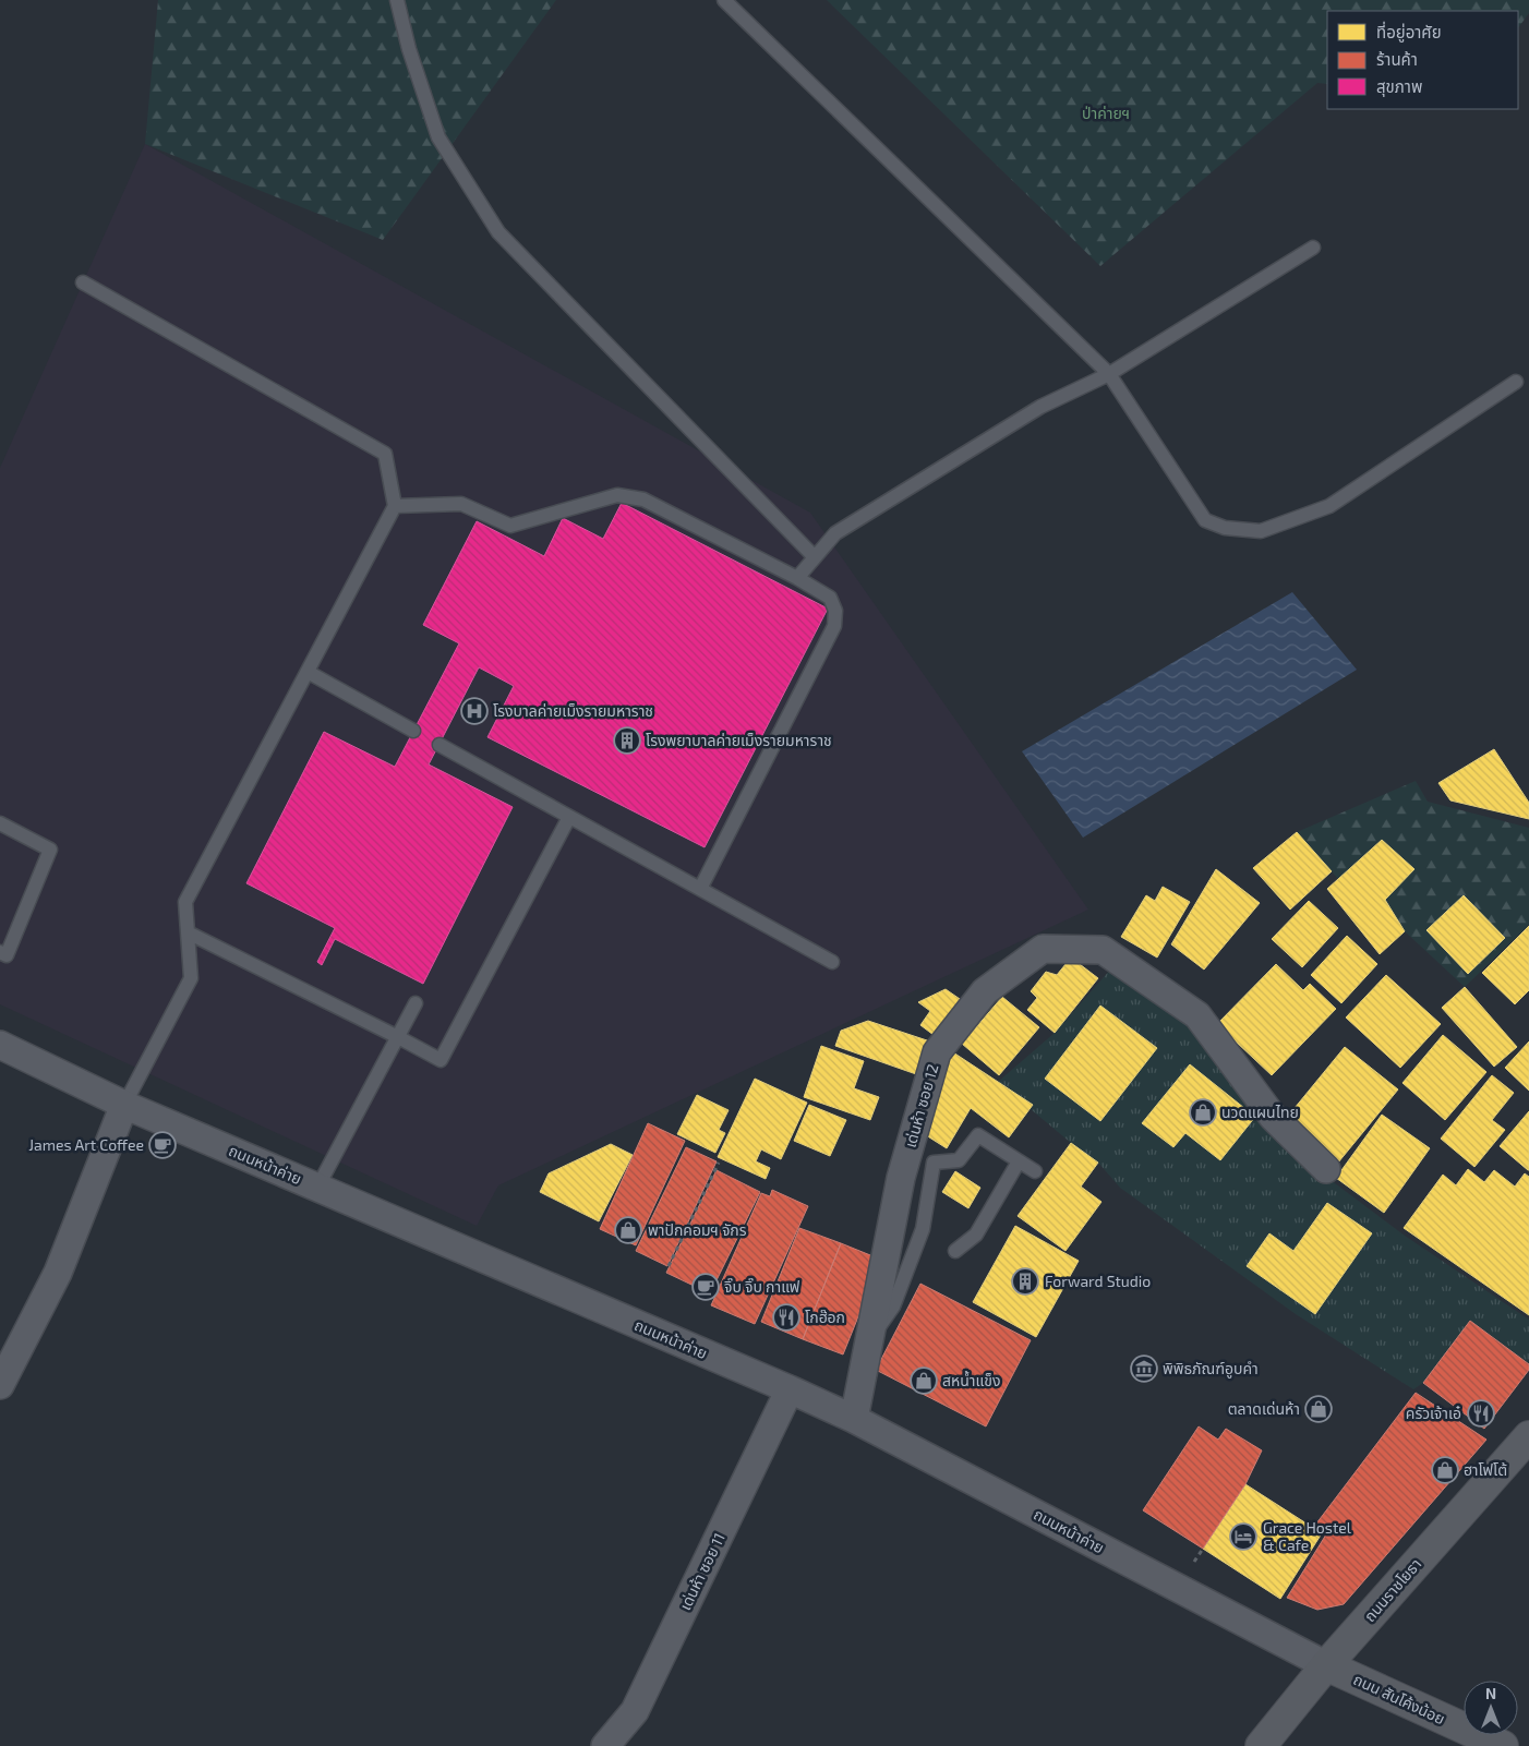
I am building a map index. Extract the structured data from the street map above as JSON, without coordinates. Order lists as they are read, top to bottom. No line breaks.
{"streets":{"main road":["ถนนราชโยธา","ถนน สันโค้งน้อย"],"street":["เด่นห้า ซอย 12","ถนนหน้าค่าย","เด่นห้า ซอย 11"]},"crossings":[["เด่นห้า ซอย 12","ถนนหน้าค่าย"],["ถนนหน้าค่าย","เด่นห้า ซอย 11"],["ถนนหน้าค่าย","ถนนราชโยธา"],["ถนนหน้าค่าย","ถนน สันโค้งน้อย"],["ถนนราชโยธา","ถนน สันโค้งน้อย"]],"parks":["ป่าค่ายฯ"],"places":{"hospital":["โรงบาลค่ายเม็งรายมหาราช"],"building":["โรงพยาบาลค่ายเม็งรายมหาราช","Forward Studio"],"shop":["นวดแผนไทย","พาปักคอมฯ จักร","สหน้ำแข็ง","ตลาดเด่นห้า","ฮาโฟโต้"],"cafe":["James Art Coffee","จิ๊บ จิ๊บ กาแฟ"],"restaurant":["โกฮ๊อก","ครัวเจ้าเอ๋"],"museum":["พิพิธภัณฑ์อูบคำ"],"hotel":["Grace Hostel & Cafe"]},"legend":["ที่อยู่อาศัย","ร้านค้า","สุขภาพ"],"north":"top"}
